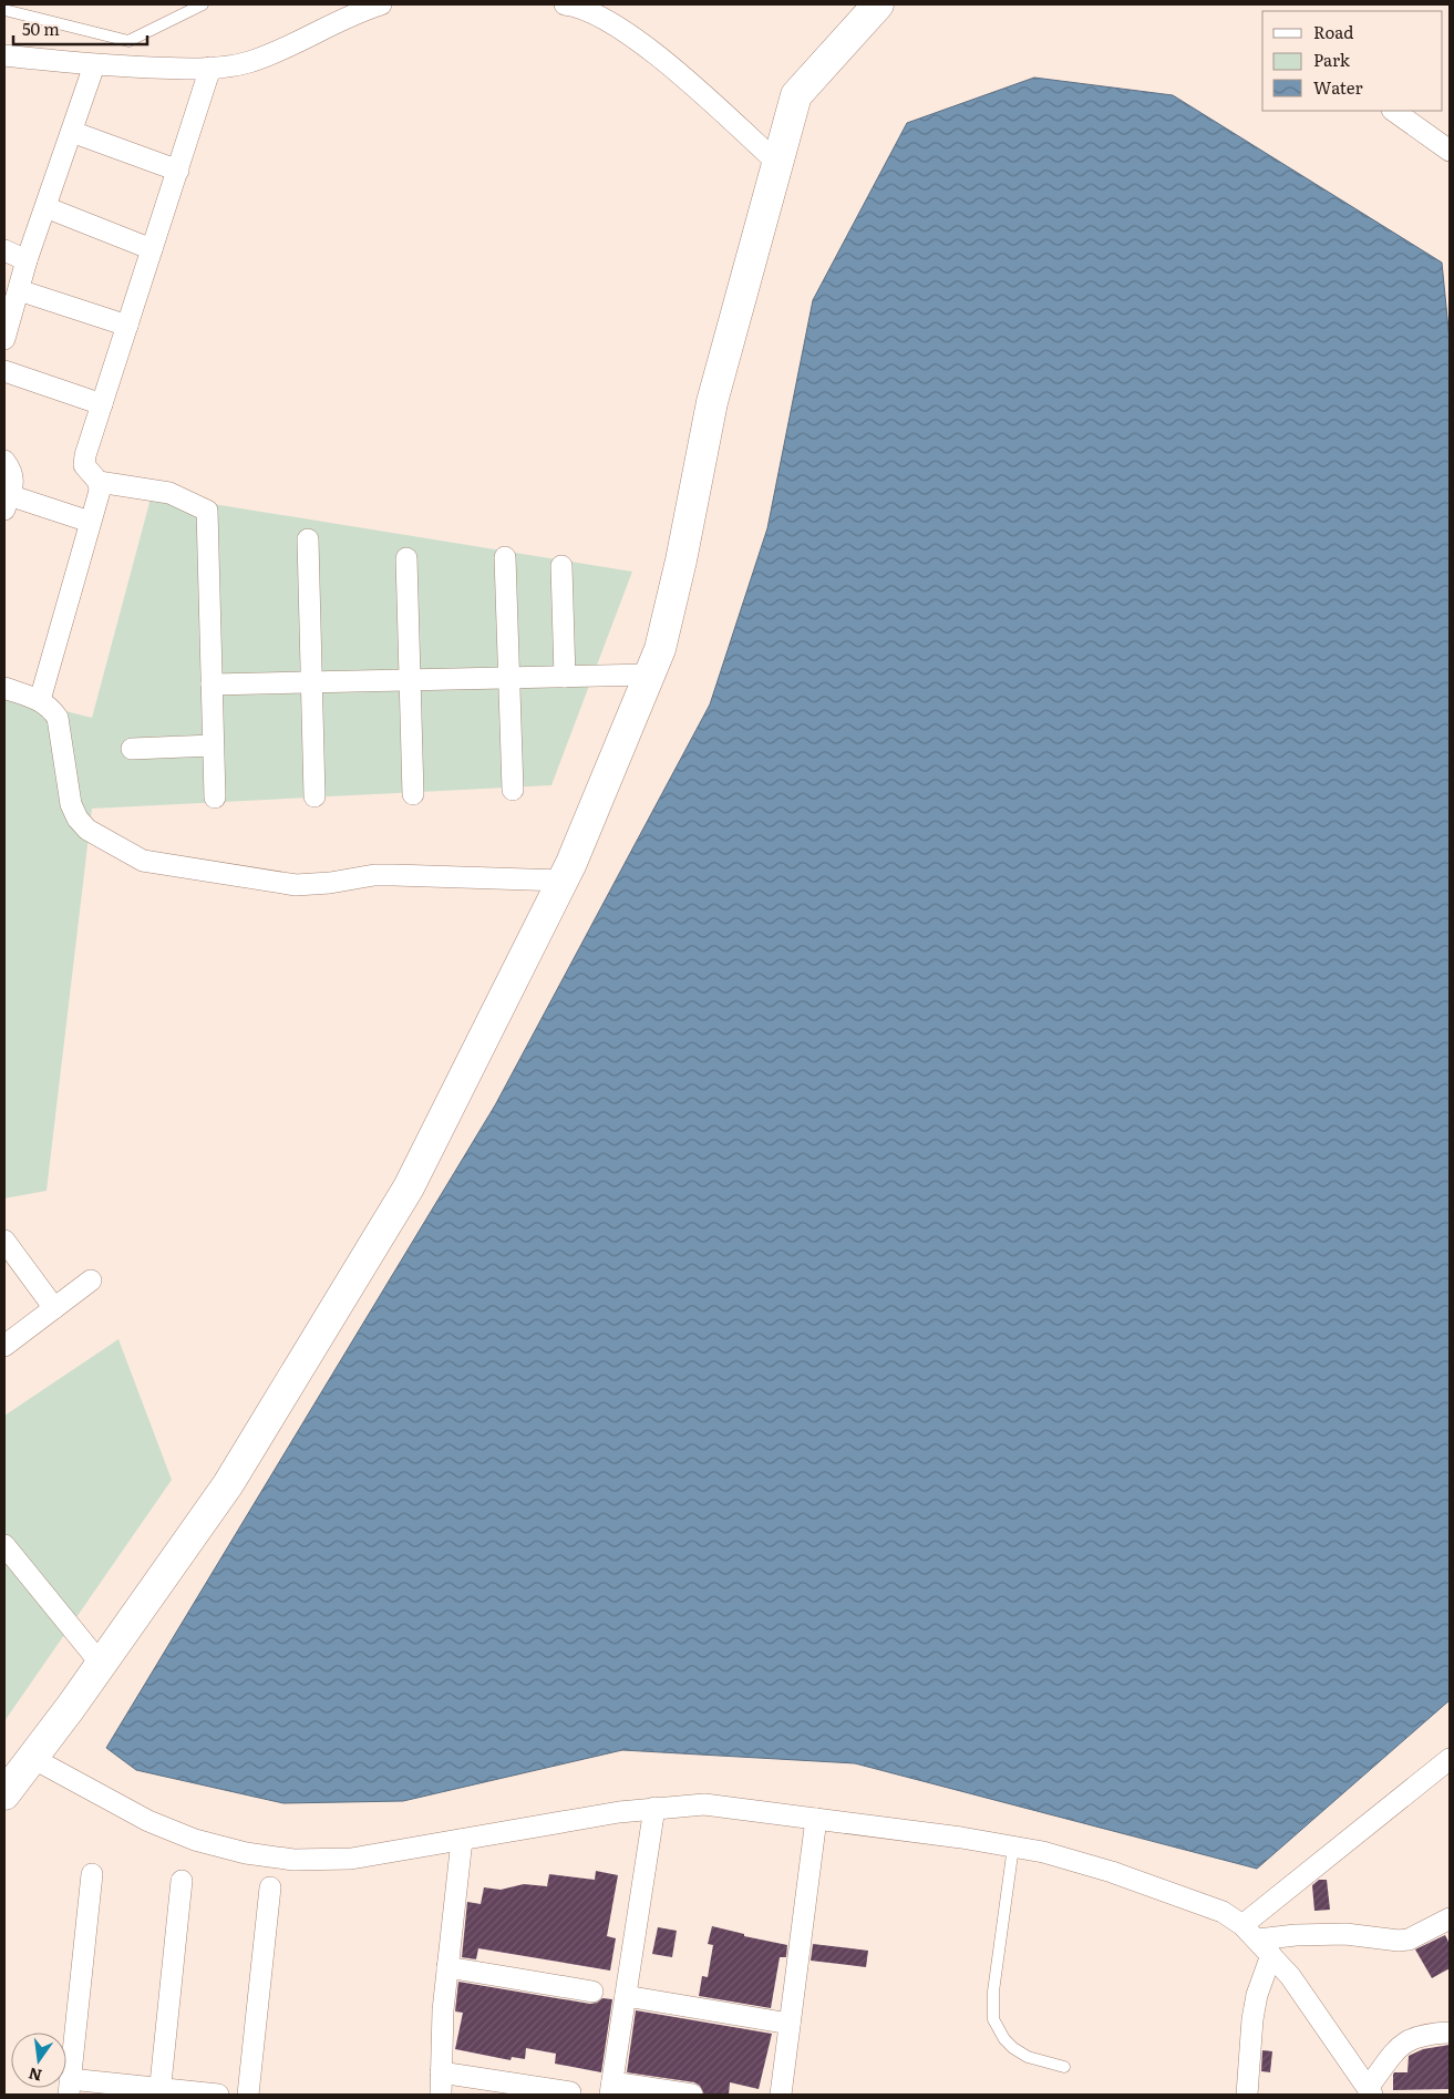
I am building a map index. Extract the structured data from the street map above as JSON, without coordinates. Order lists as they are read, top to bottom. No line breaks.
{"legend":["Road","Park","Water"],"scale_bar":"50 m","north":"bottom"}
